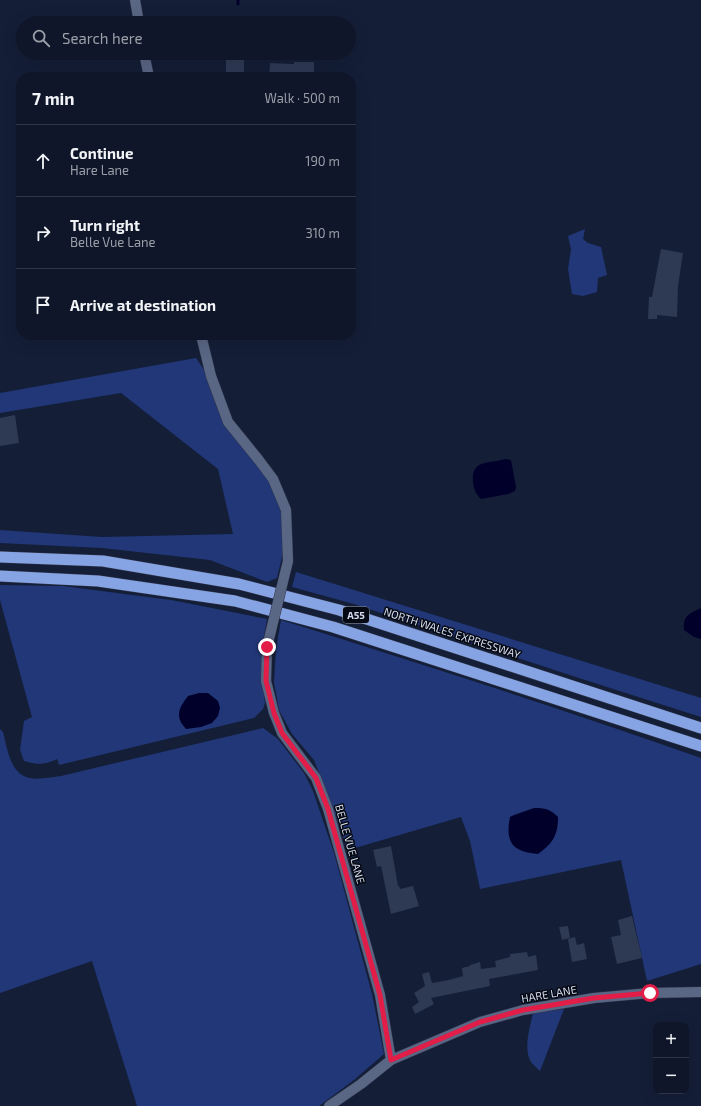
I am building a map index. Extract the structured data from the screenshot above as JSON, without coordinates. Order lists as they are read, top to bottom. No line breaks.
{"streets":{"highway":["A55","NORTH WALES EXPRESSWAY"],"street":["BELLE VUE LANE","HARE LANE"]},"crossings":[["BELLE VUE LANE","HARE LANE"]],"page":{"search":"Search here","heading":["7 min","Walk · 500 m"],"list":[["Continue","Hare Lane","190 m"],["Turn right","Belle Vue Lane","310 m"],"Arrive at destination"],"map_buttons":["+","−"]}}
